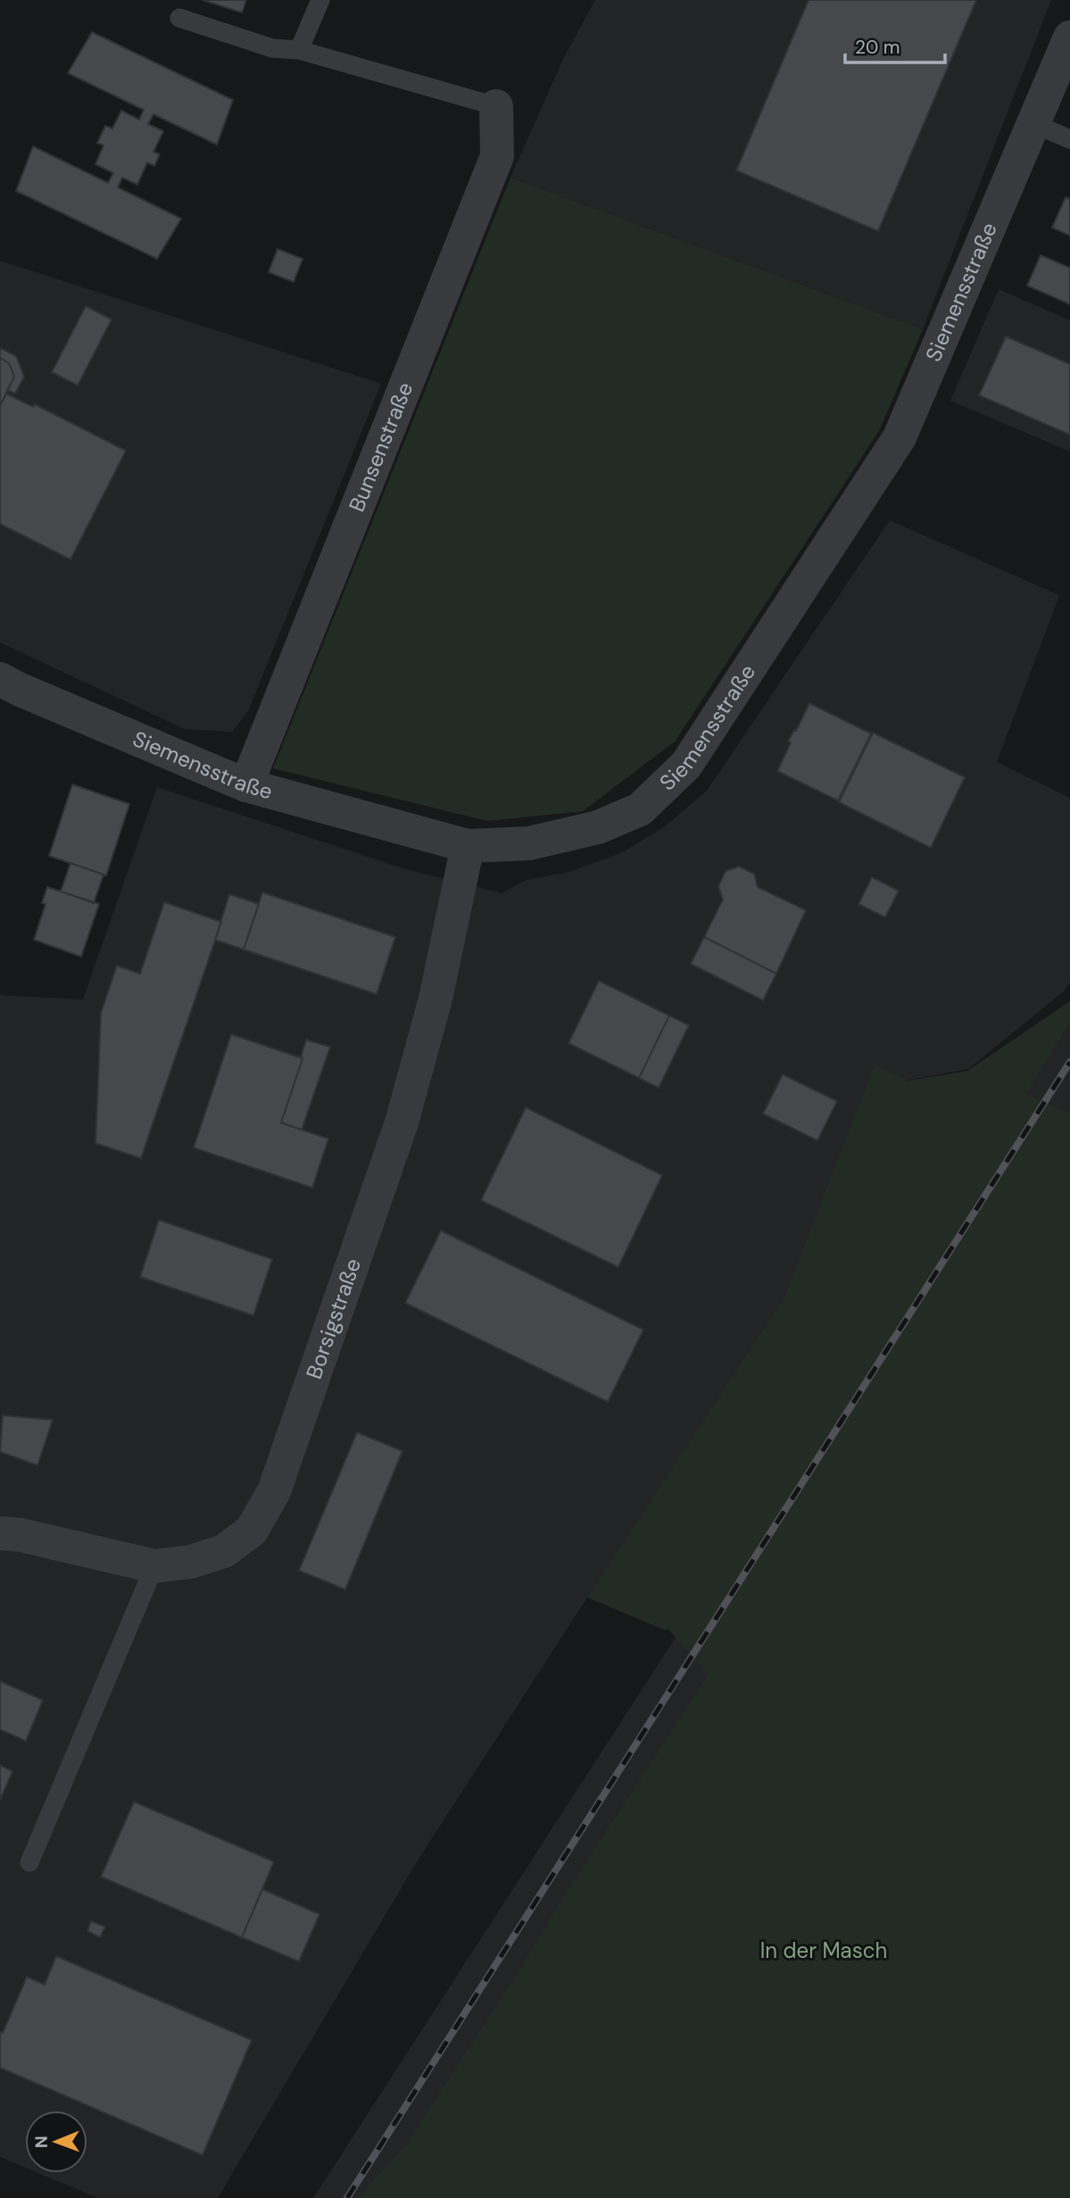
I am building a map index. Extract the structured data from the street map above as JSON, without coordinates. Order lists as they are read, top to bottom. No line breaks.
{"streets":{"street":["Siemensstraße","Bunsenstraße","Borsigstraße"]},"crossings":[["Siemensstraße","Bunsenstraße"],["Siemensstraße","Borsigstraße"]],"parks":["In der Masch"],"scale_bar":"20 m","north":"left"}
